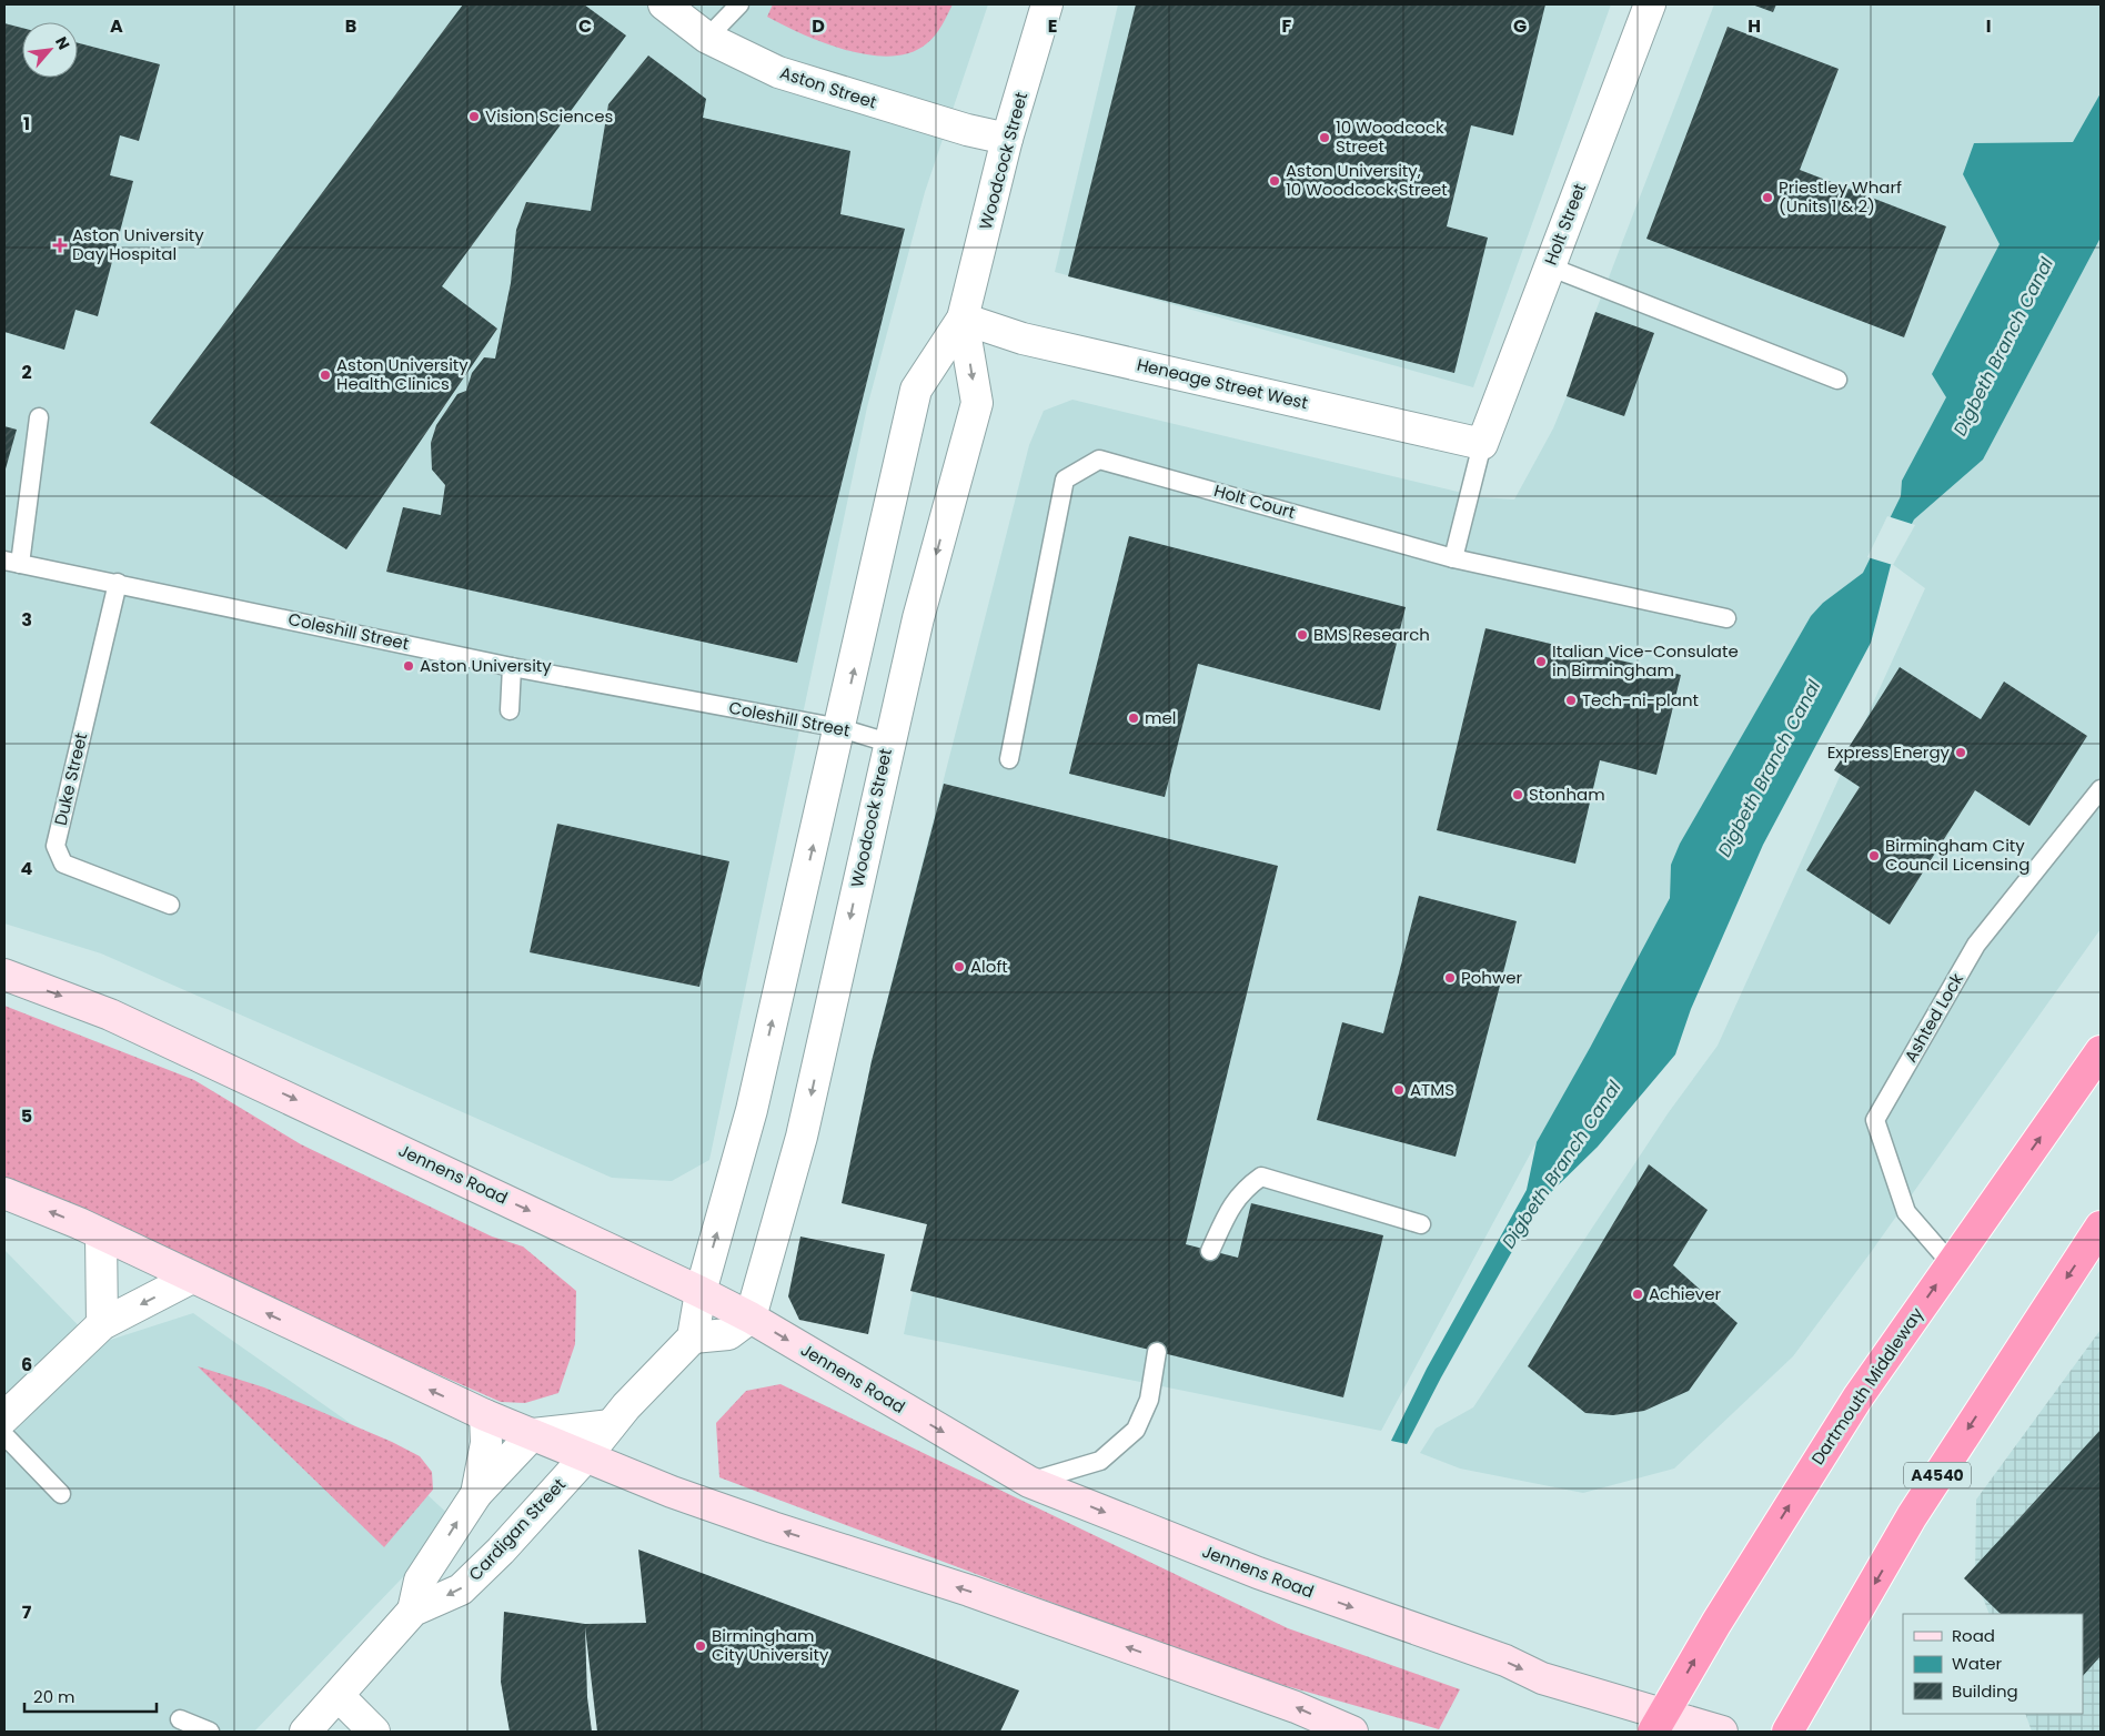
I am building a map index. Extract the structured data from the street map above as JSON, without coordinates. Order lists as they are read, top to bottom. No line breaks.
{"streets":{"highway":["Dartmouth Middleway","A4540"],"main road":["Jennens Road"],"street":["Aston Street","Woodcock Street","Holt Street","Heneage Street West","Cardigan Street"],"lane":["Holt Court","Coleshill Street","Duke Street","Ashted Lock"]},"crossings":[["Aston Street","Woodcock Street"],["Woodcock Street","Heneage Street West"],["Woodcock Street","Coleshill Street"],["Woodcock Street","Jennens Road"],["Woodcock Street","Cardigan Street"],["Holt Street","Heneage Street West"],["Coleshill Street","Duke Street"],["Ashted Lock","Dartmouth Middleway"],["Jennens Road","Dartmouth Middleway"]],"water":["Digbeth Branch Canal"],"places":{"other":["Vision Sciences","10 Woodcock Street","Aston University, 10 Woodcock Street","Priestley Wharf (Units 1 & 2)","Aston University Health Clinics","BMS Research","Italian Vice-Consulate in Birmingham","Aston University","Tech-ni-plant","mel","Express Energy","Stonham","Birmingham City Council Licensing","Aloft","Pohwer","ATMS","Achiever","Birmingham City University"],"health":["Aston University Day Hospital"]},"legend":["Road","Water","Building"],"scale_bar":"20 m","north":"top right","grid":{"columns":["A","B","C","D","E","F","G","H","I"],"rows":["1","2","3","4","5","6","7"]}}
